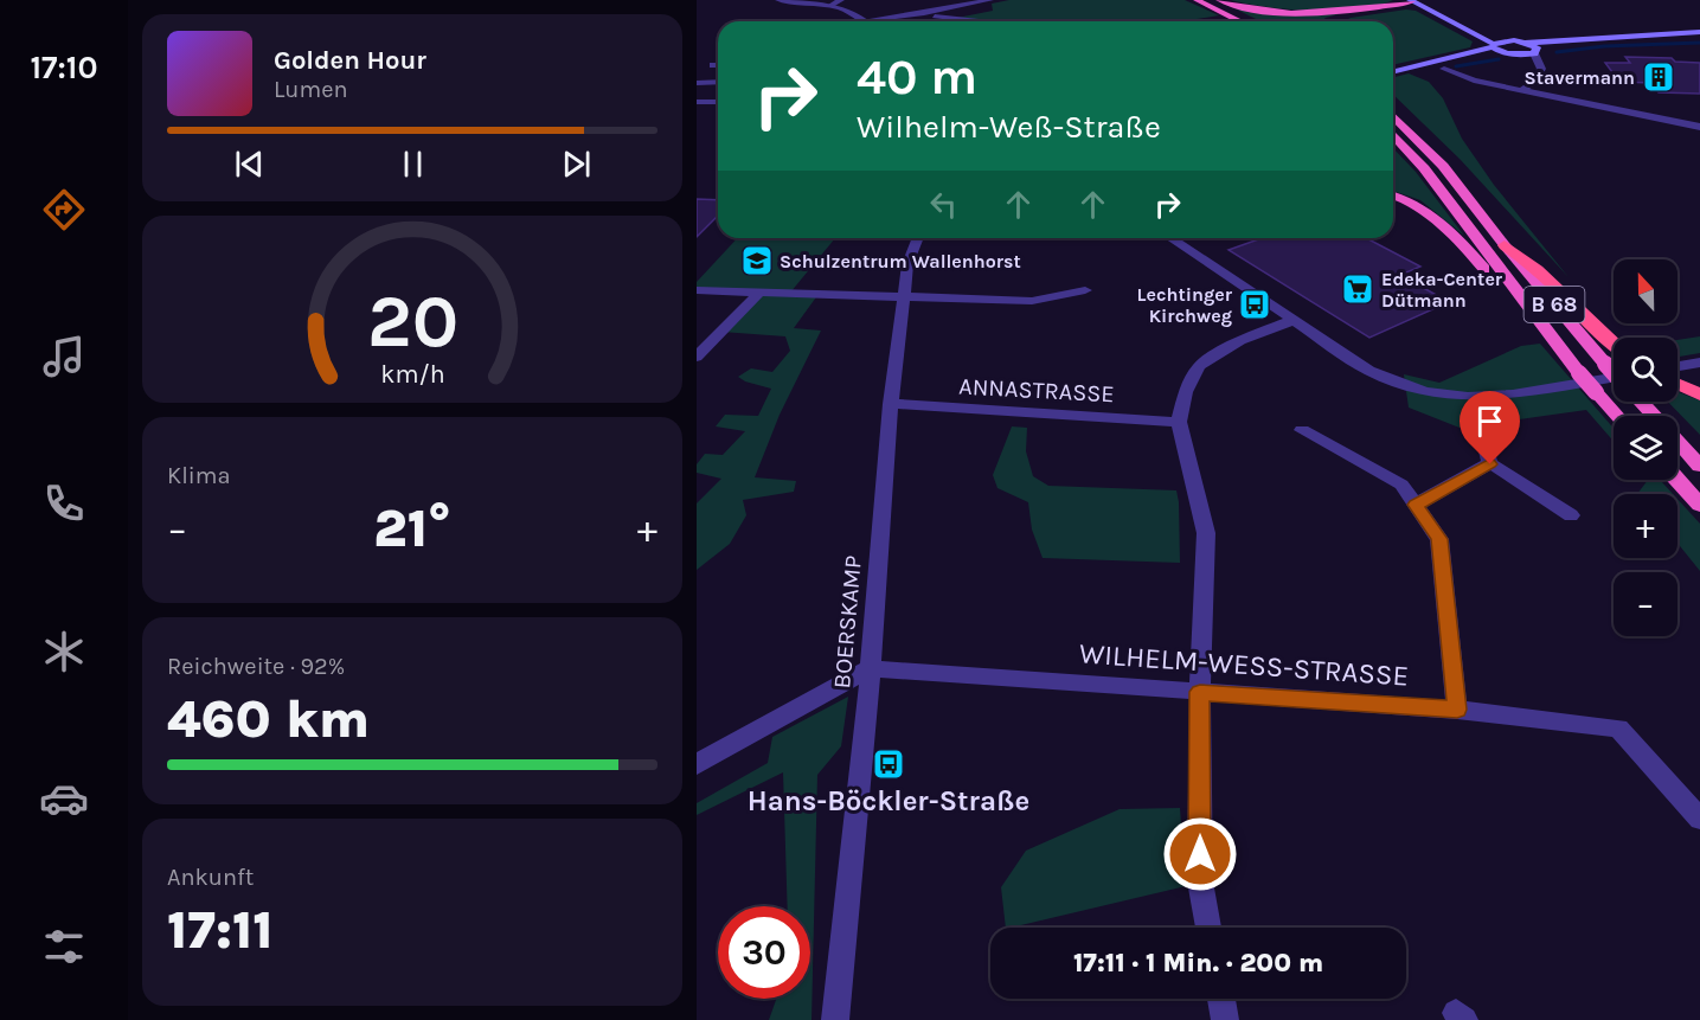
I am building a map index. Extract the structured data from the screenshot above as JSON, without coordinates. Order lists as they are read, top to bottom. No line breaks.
{"streets":{"highway":["B 68"],"street":["ANNASTRASSE","BOERSKAMP","WILHELM-WESS-STRASSE"]},"crossings":[["ANNASTRASSE","BOERSKAMP"],["BOERSKAMP","WILHELM-WESS-STRASSE"]],"places":{"building":["Stavermann"],"school or university":["Schulzentrum Wallenhorst"],"supermarket":["Edeka-Center Dütmann"],"bus stop":["Lechtinger Kirchweg","Hans-Böckler-Straße"]},"north":"top","page":{"tabs":"17:10","turn":["40 m","Wilhelm-Weß-Straße"],"song":["Golden Hour","Lumen"],"map_buttons":["+","−"],"tile":["Klima",["Reichweite · 92%","460 km"],["Ankunft","17:11"]],"heat":["−","21°","+"],"limit":"30","trip":"17:11 · 1 Min. · 200 m","gauge":["20","km/h"]}}
